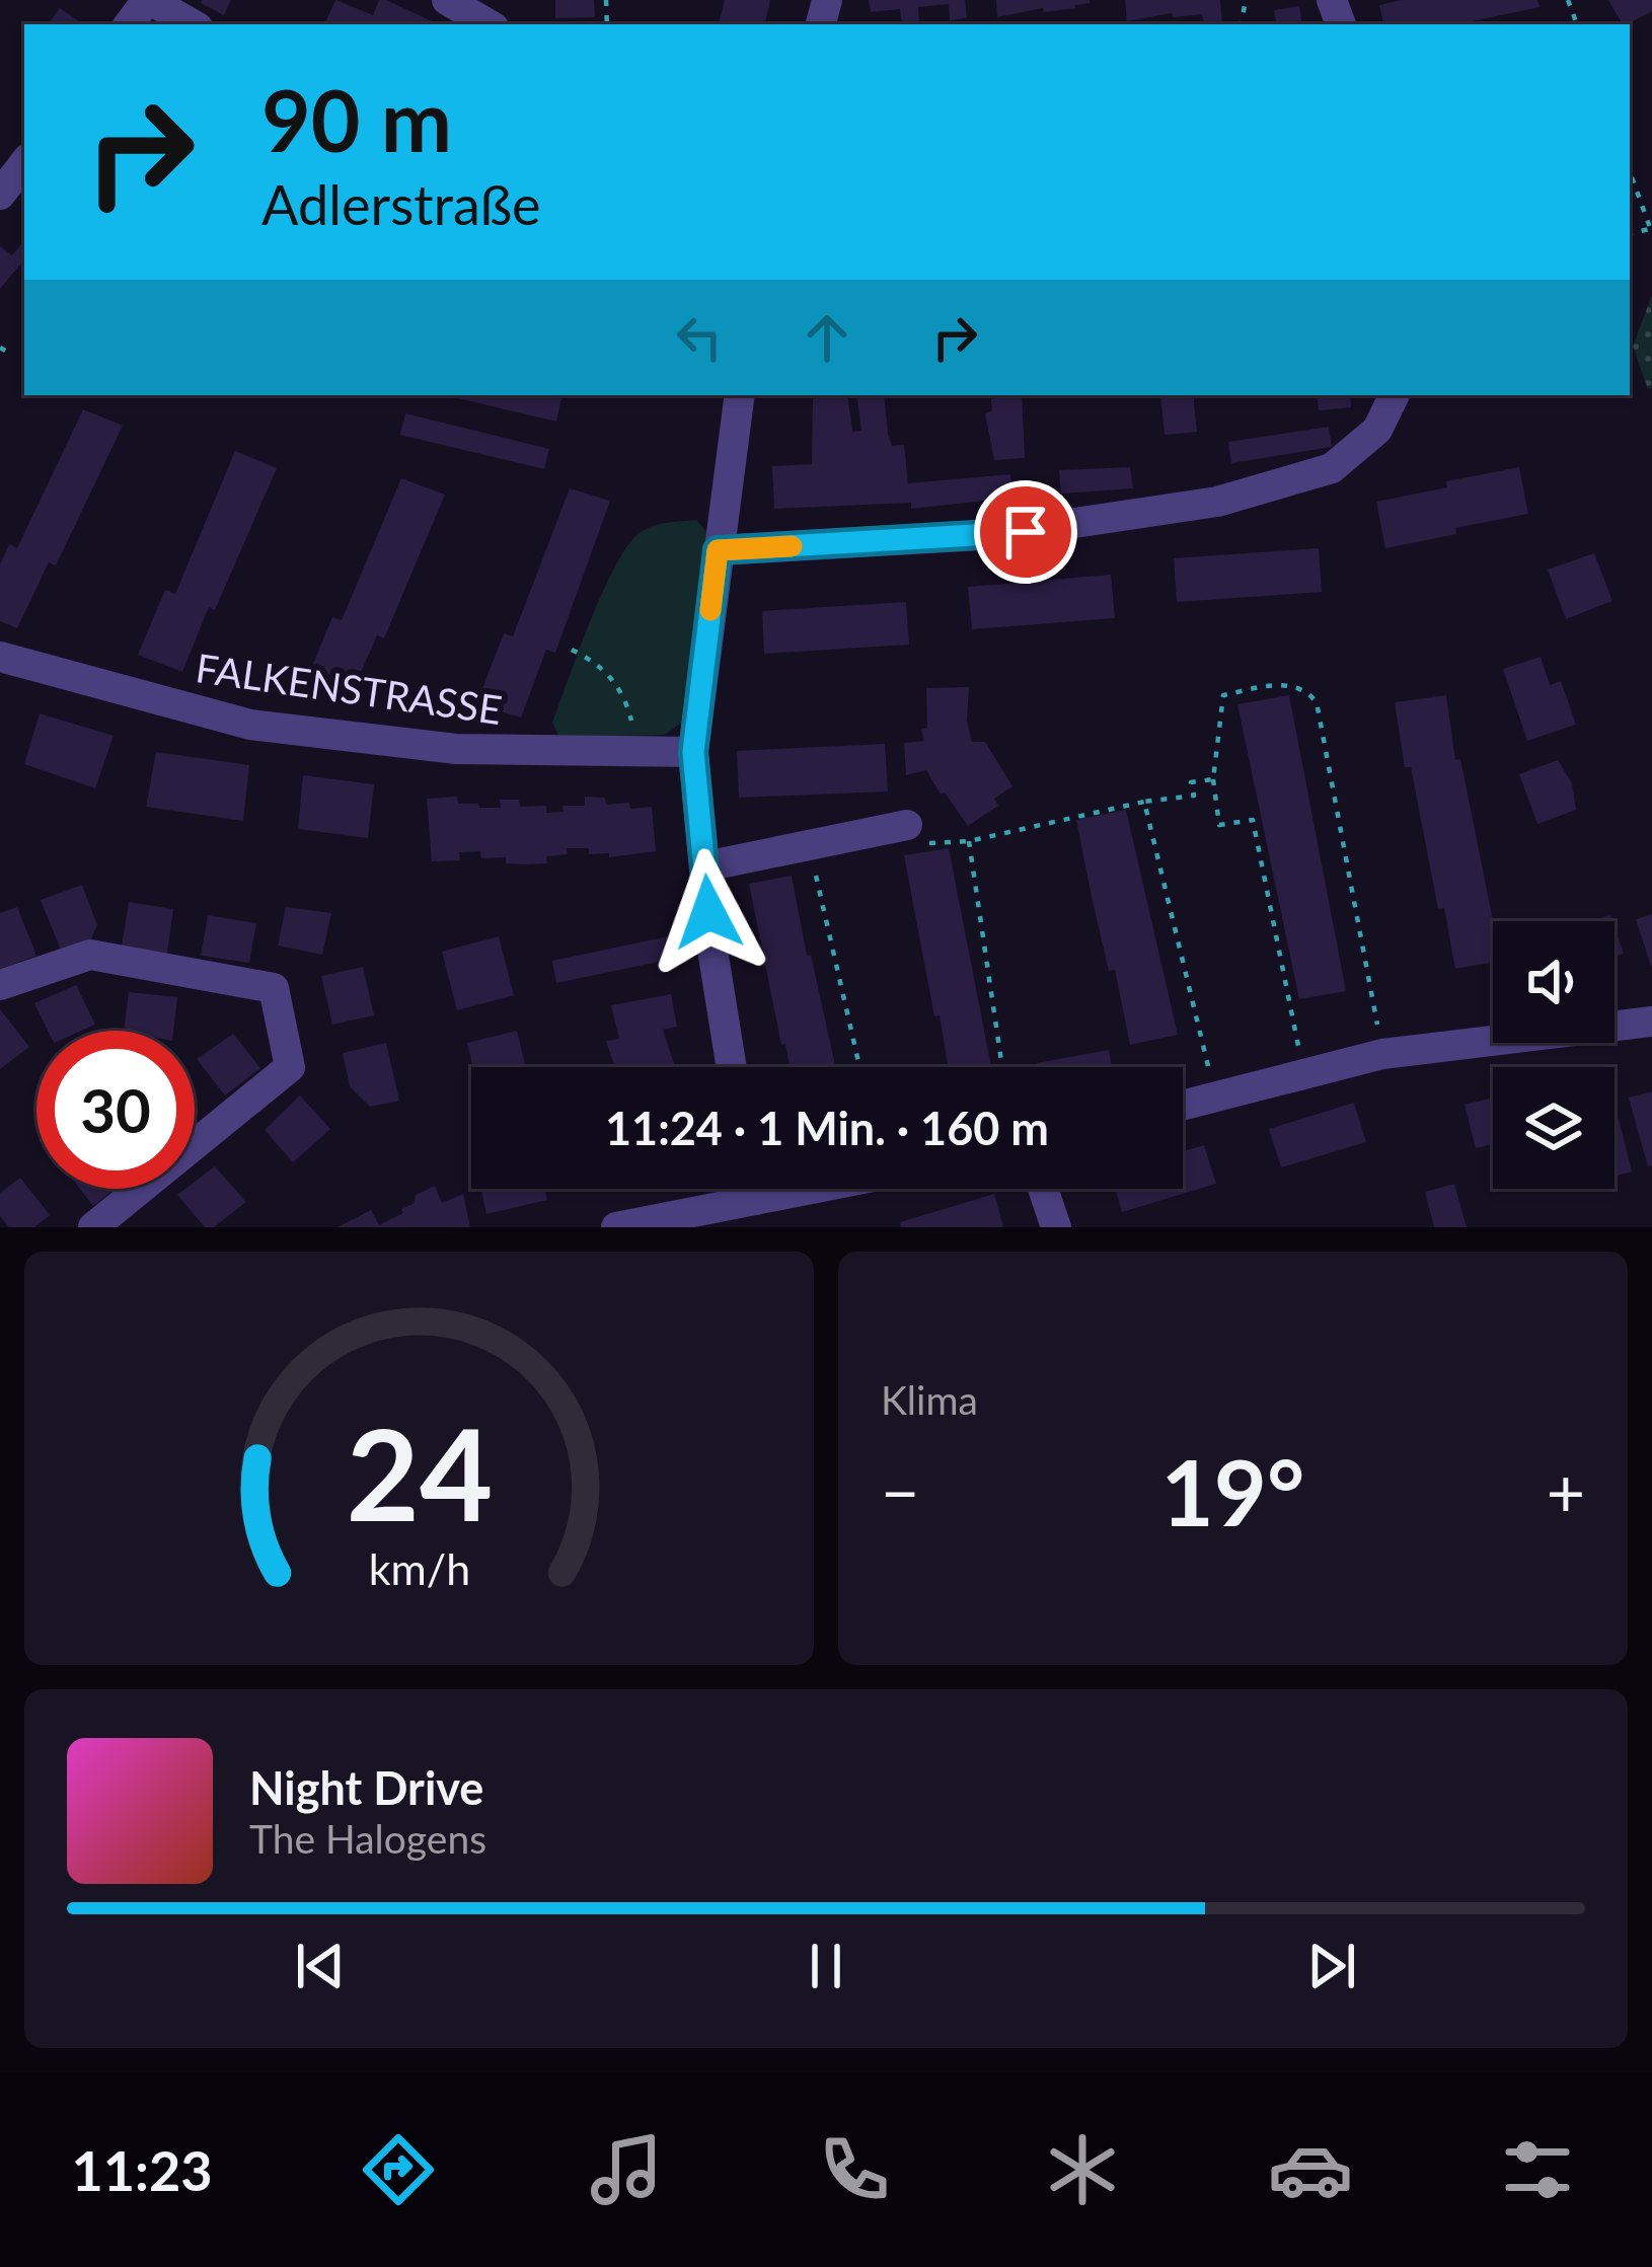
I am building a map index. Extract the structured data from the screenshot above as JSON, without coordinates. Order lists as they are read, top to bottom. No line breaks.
{"streets":{"street":["FALKENSTRASSE"]},"page":{"turn":["90 m","Adlerstraße"],"limit":"30","trip":"11:24 · 1 Min. · 160 m","tile":"Klima","heat":["−","19°","+"],"song":["Night Drive","The Halogens"],"tabs":"11:23","gauge":["24","km/h"]}}
